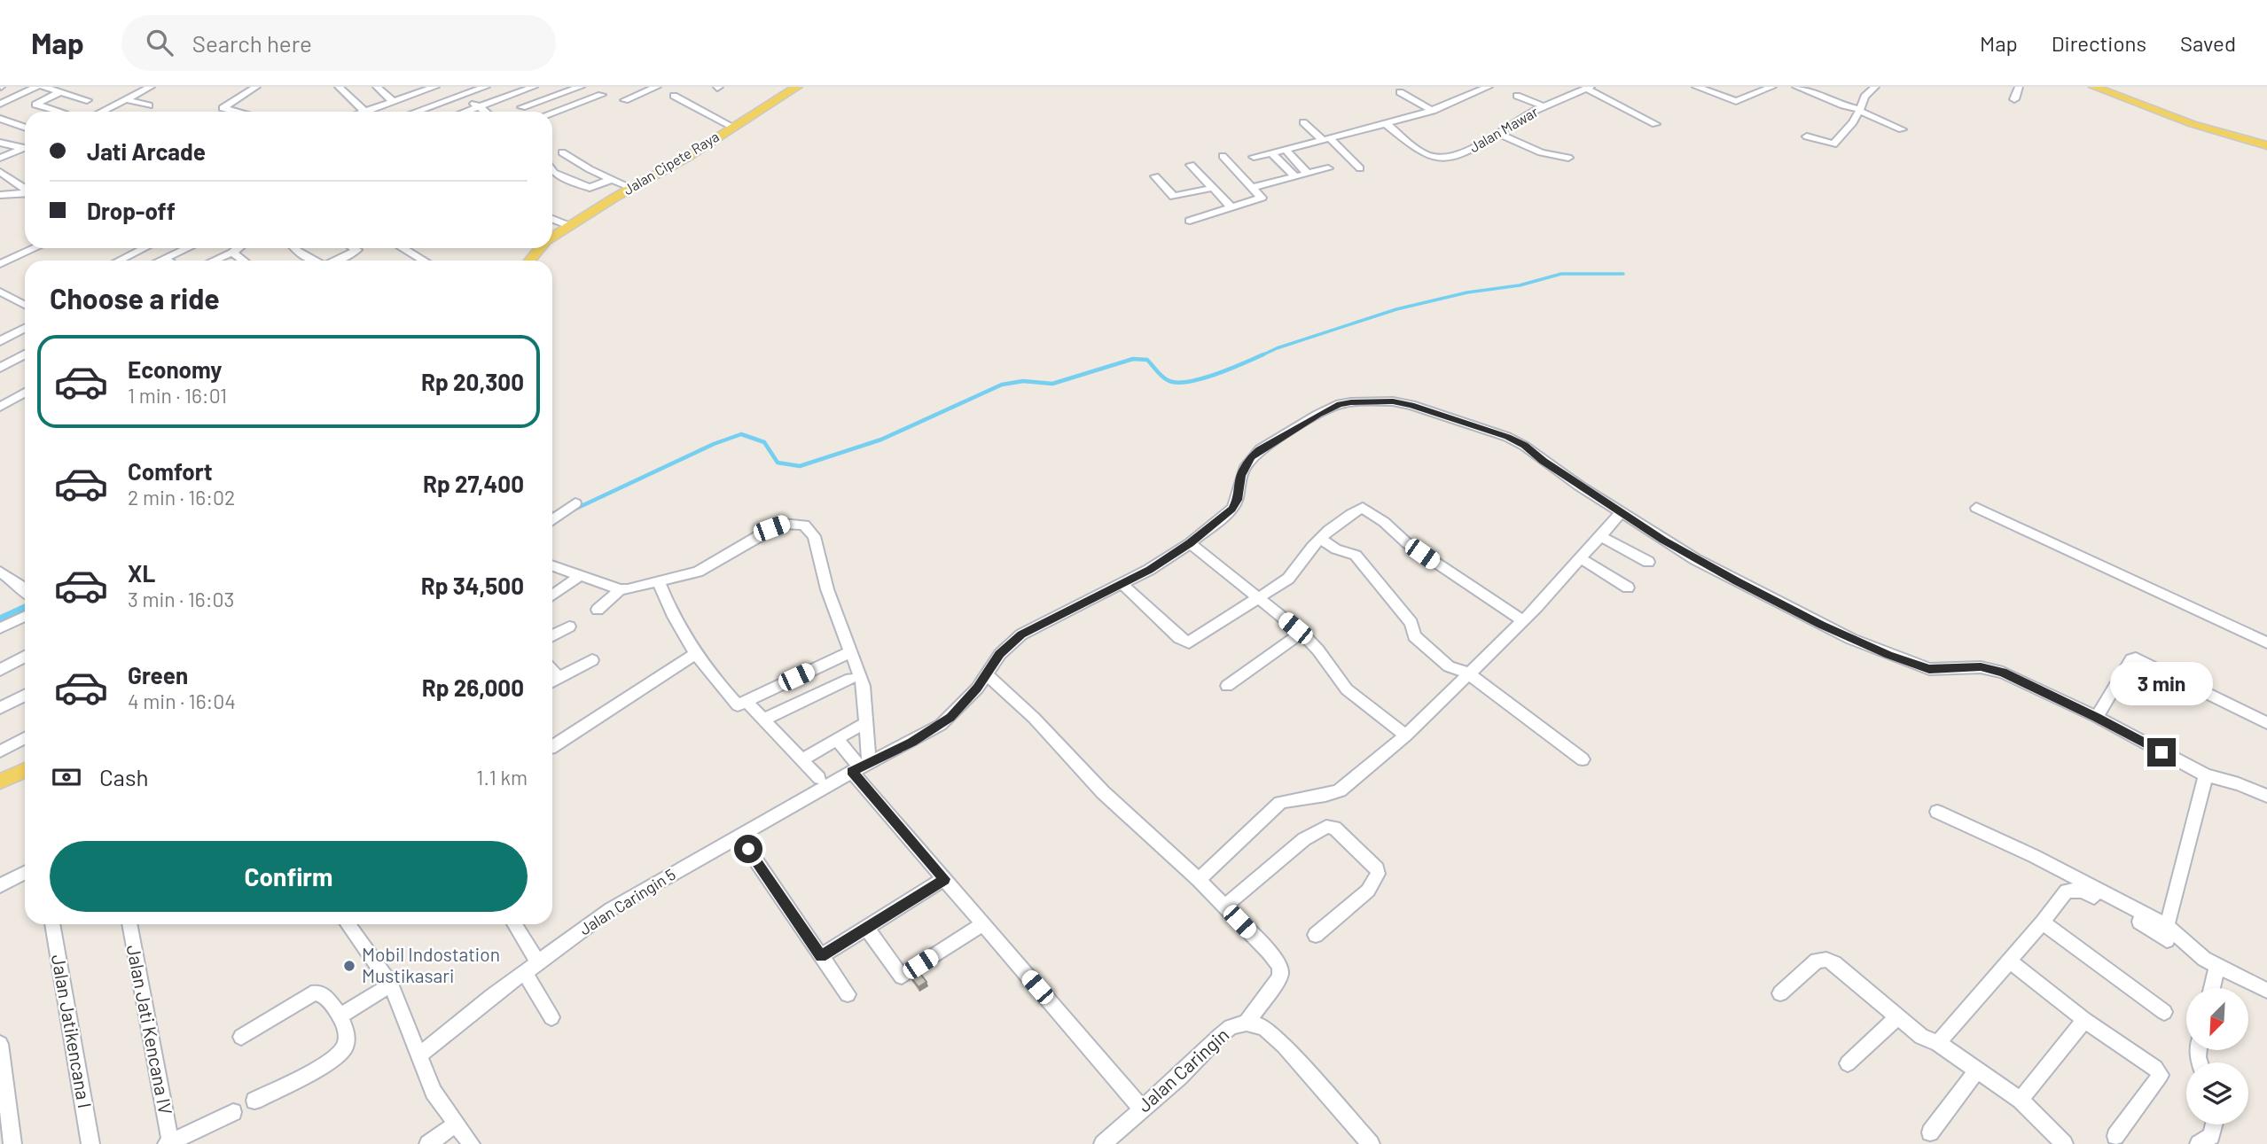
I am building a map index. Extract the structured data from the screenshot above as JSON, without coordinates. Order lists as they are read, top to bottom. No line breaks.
{"streets":{"main road":["Jalan Cipete Raya"],"street":["Jalan Mawar","Jalan Caringin 5","Jalan Jati Kencana IV","Jalan Jatikencana I","Jalan Caringin"]},"places":["Mobil Indostation Mustikasari"],"north":"bottom left","page":{"header":"Map","search":"Search here","nav":["Map","Directions","Saved"],"banner":["Jati Arcade","Drop-off"],"heading":"Choose a ride","list":[{"name":"Economy","note":"1 min · 16:01","value":"Rp 20,300"},{"name":"Comfort","note":"2 min · 16:02","value":"Rp 27,400"},{"name":"XL","note":"3 min · 16:03","value":"Rp 34,500"},{"name":"Green","note":"4 min · 16:04","value":"Rp 26,000"}],"bubble":"3 min","pay":["Cash","1.1 km"],"buttons":"Confirm"}}
